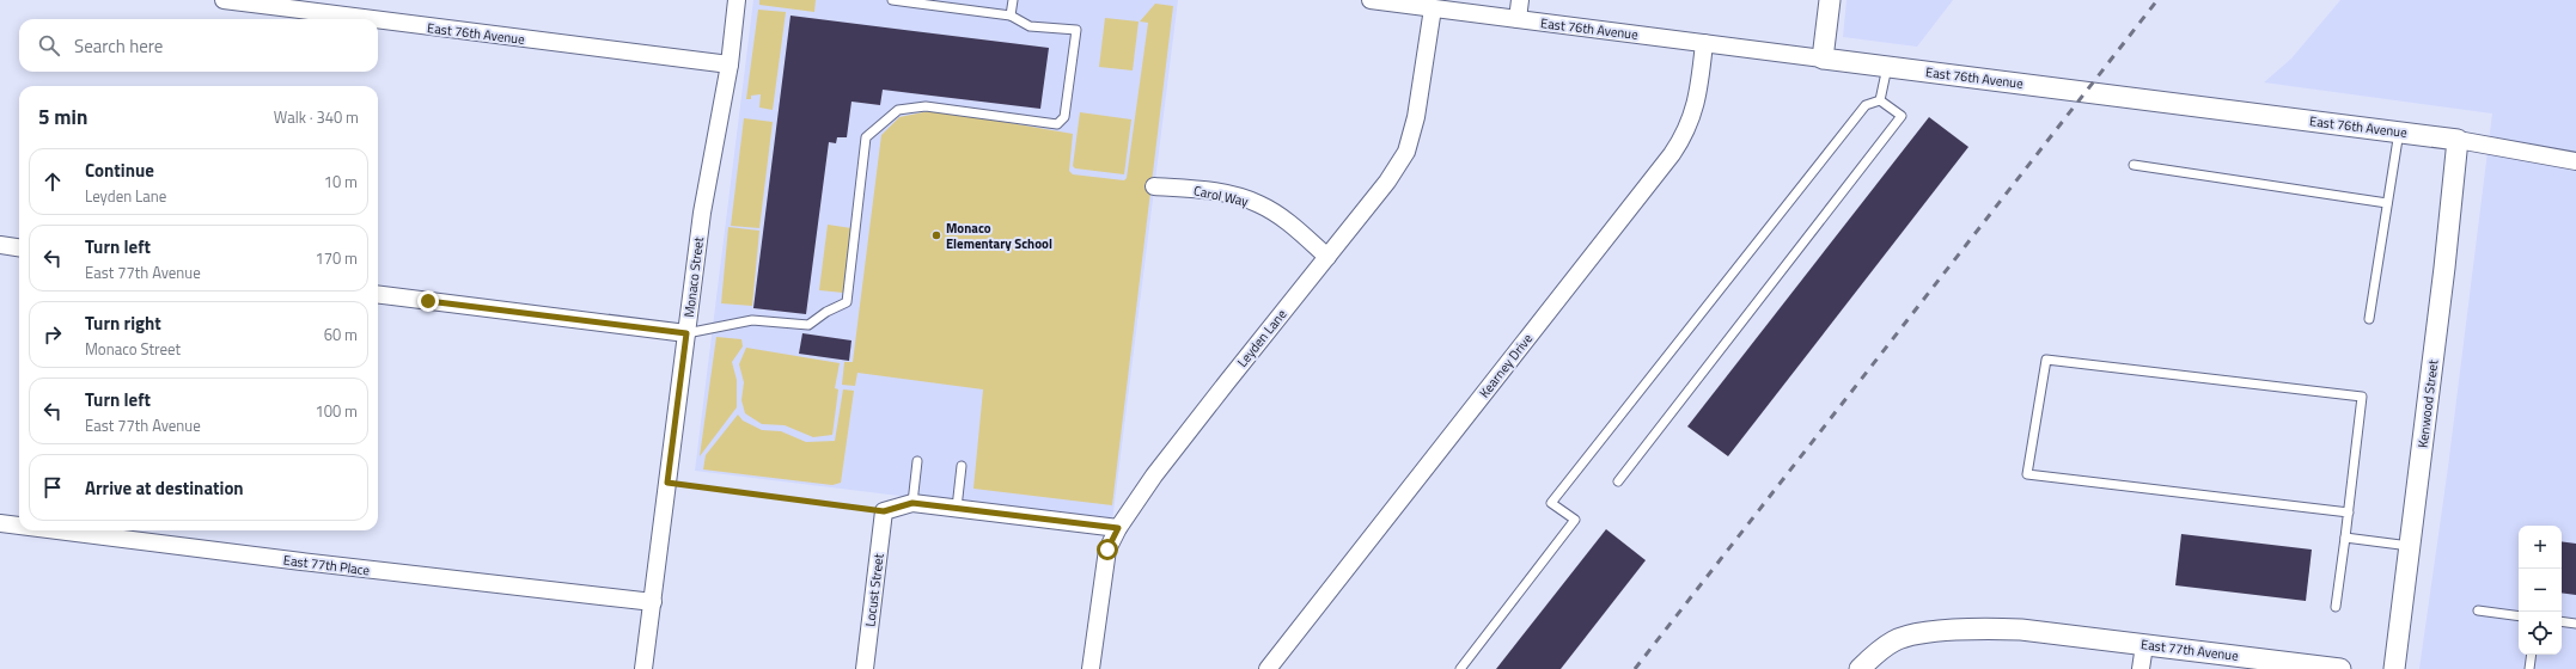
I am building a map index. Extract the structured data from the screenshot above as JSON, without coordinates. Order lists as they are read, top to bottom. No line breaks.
{"streets":{"street":["East 76th Avenue","Carol Way","Monaco Street","Leyden Lane","Kearney Drive","Kenwood Street","East 77th Place","Locust Street","East 77th Avenue"]},"crossings":[["East 76th Avenue","Monaco Street"],["East 76th Avenue","Leyden Lane"],["East 76th Avenue","Kearney Drive"],["East 76th Avenue","Kenwood Street"],["Carol Way","Leyden Lane"],["Monaco Street","East 77th Place"]],"places":["Monaco Elementary School"],"page":{"search":"Search here","heading":["5 min","Walk · 340 m"],"list":[["Continue","Leyden Lane","10 m"],["Turn left","East 77th Avenue","170 m"],["Turn right","Monaco Street","60 m"],["Turn left","East 77th Avenue","100 m"],"Arrive at destination"],"map_buttons":["+","−"]}}
